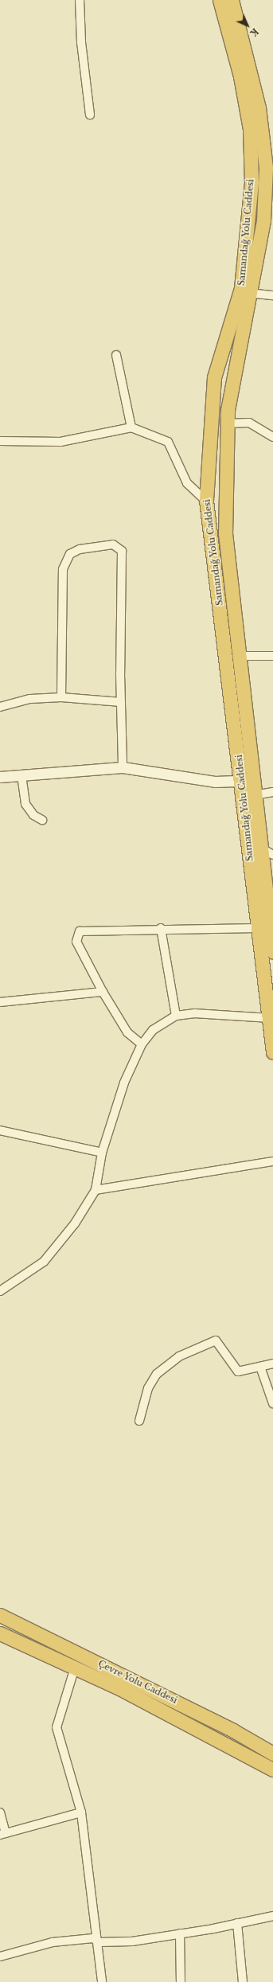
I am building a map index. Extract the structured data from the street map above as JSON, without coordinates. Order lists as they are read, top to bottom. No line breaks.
{"streets":{"highway":["Samandağ Yolu Caddesi","Çevre Yolu Caddesi"]},"north":"bottom right"}
